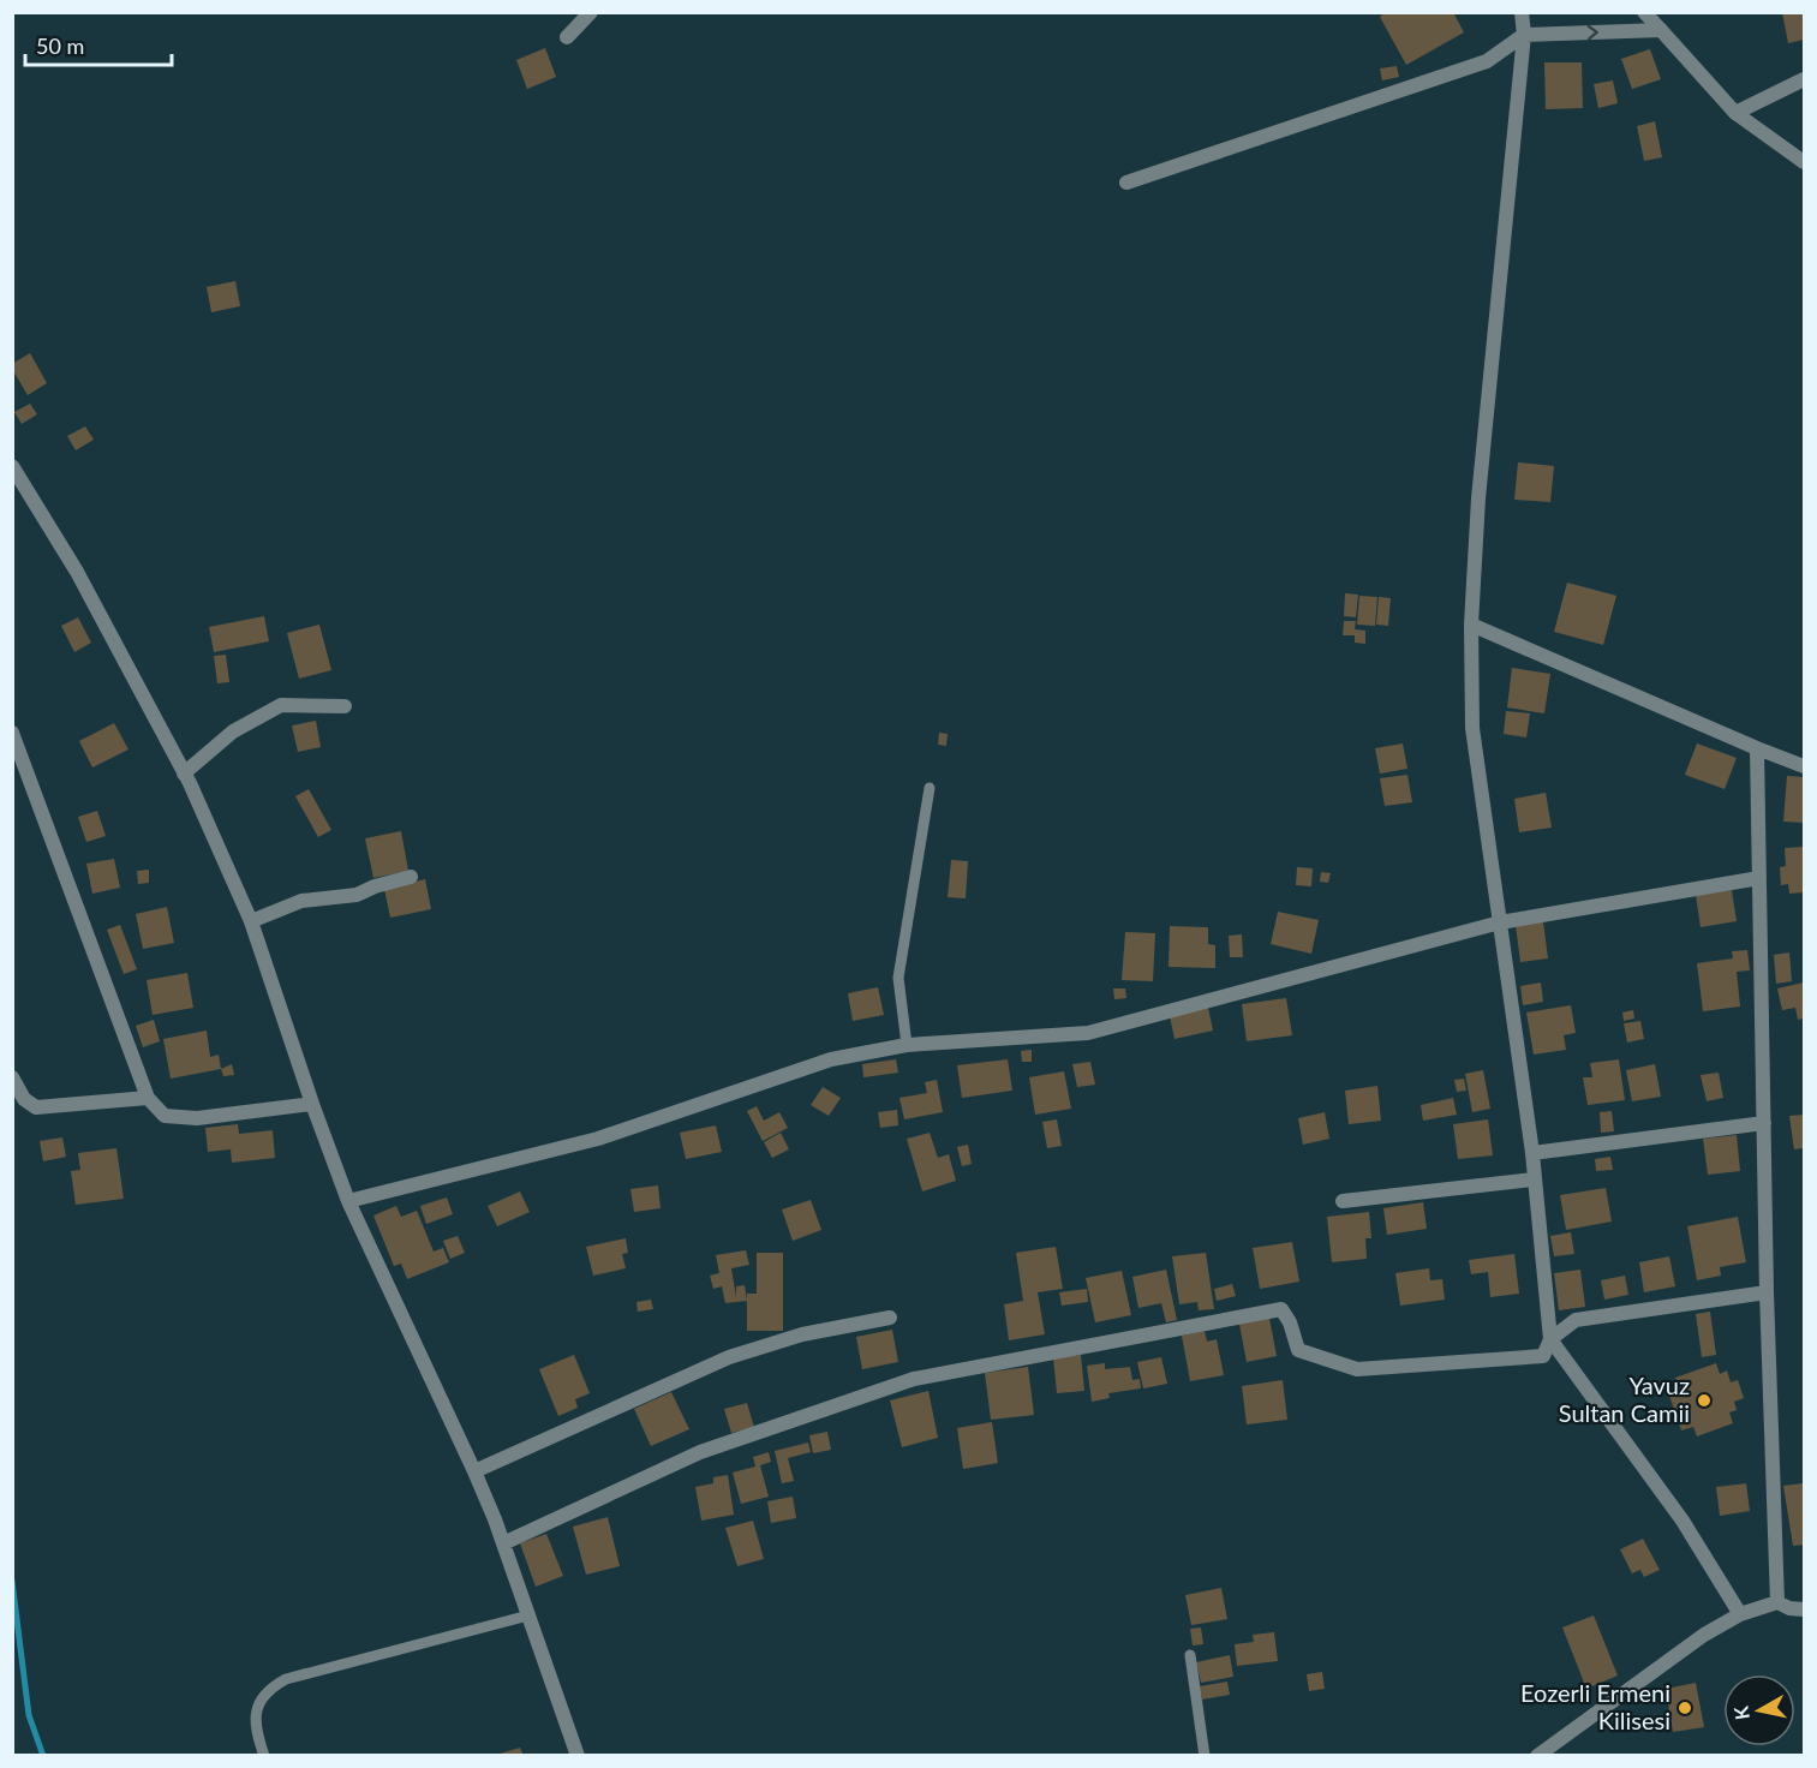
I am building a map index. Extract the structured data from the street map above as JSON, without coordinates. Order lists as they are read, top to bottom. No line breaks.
{"places":["Yavuz Sultan Camii","Eozerli Ermeni Kilisesi"],"scale_bar":"50 m","north":"left"}
